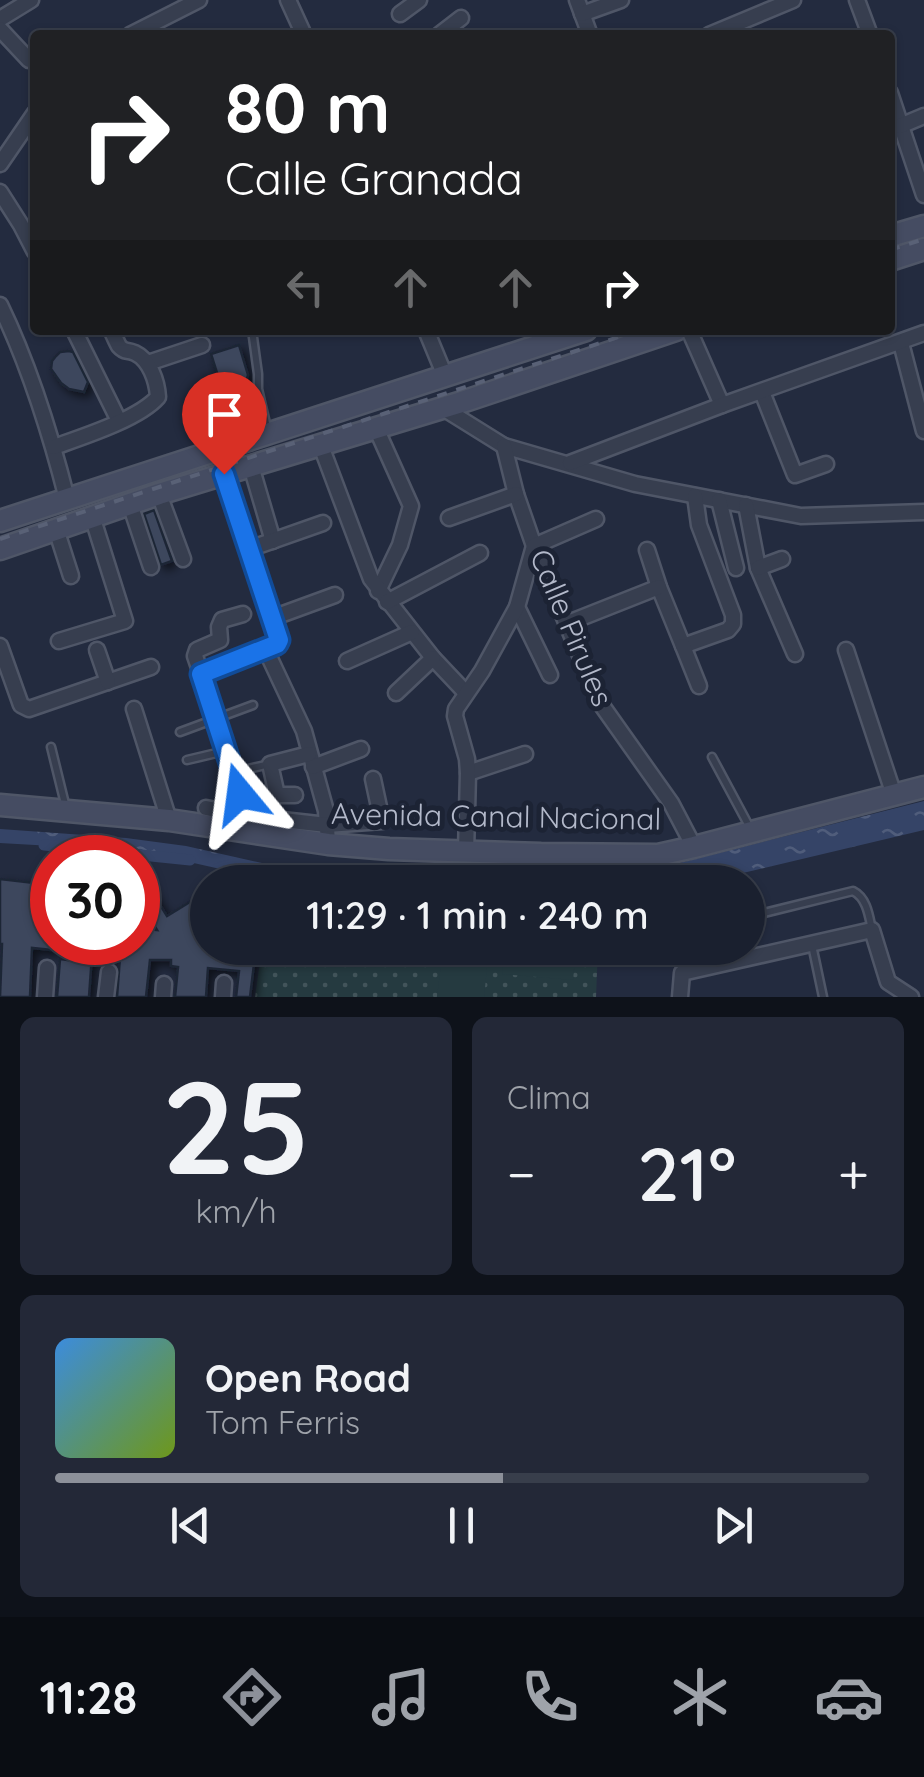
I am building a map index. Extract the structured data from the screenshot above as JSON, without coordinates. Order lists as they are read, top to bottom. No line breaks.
{"streets":{"main road":["Avenida Canal Nacional"],"street":["Calle Pirules"]},"crossings":[["Calle Pirules","Avenida Canal Nacional"]],"page":{"turn":["80 m","Calle Granada"],"limit":"30","trip":"11:29 · 1 min · 240 m","tile":[["25","km/h"],"Clima"],"heat":["−","21°","+"],"song":["Open Road","Tom Ferris"],"tabs":"11:28"}}
